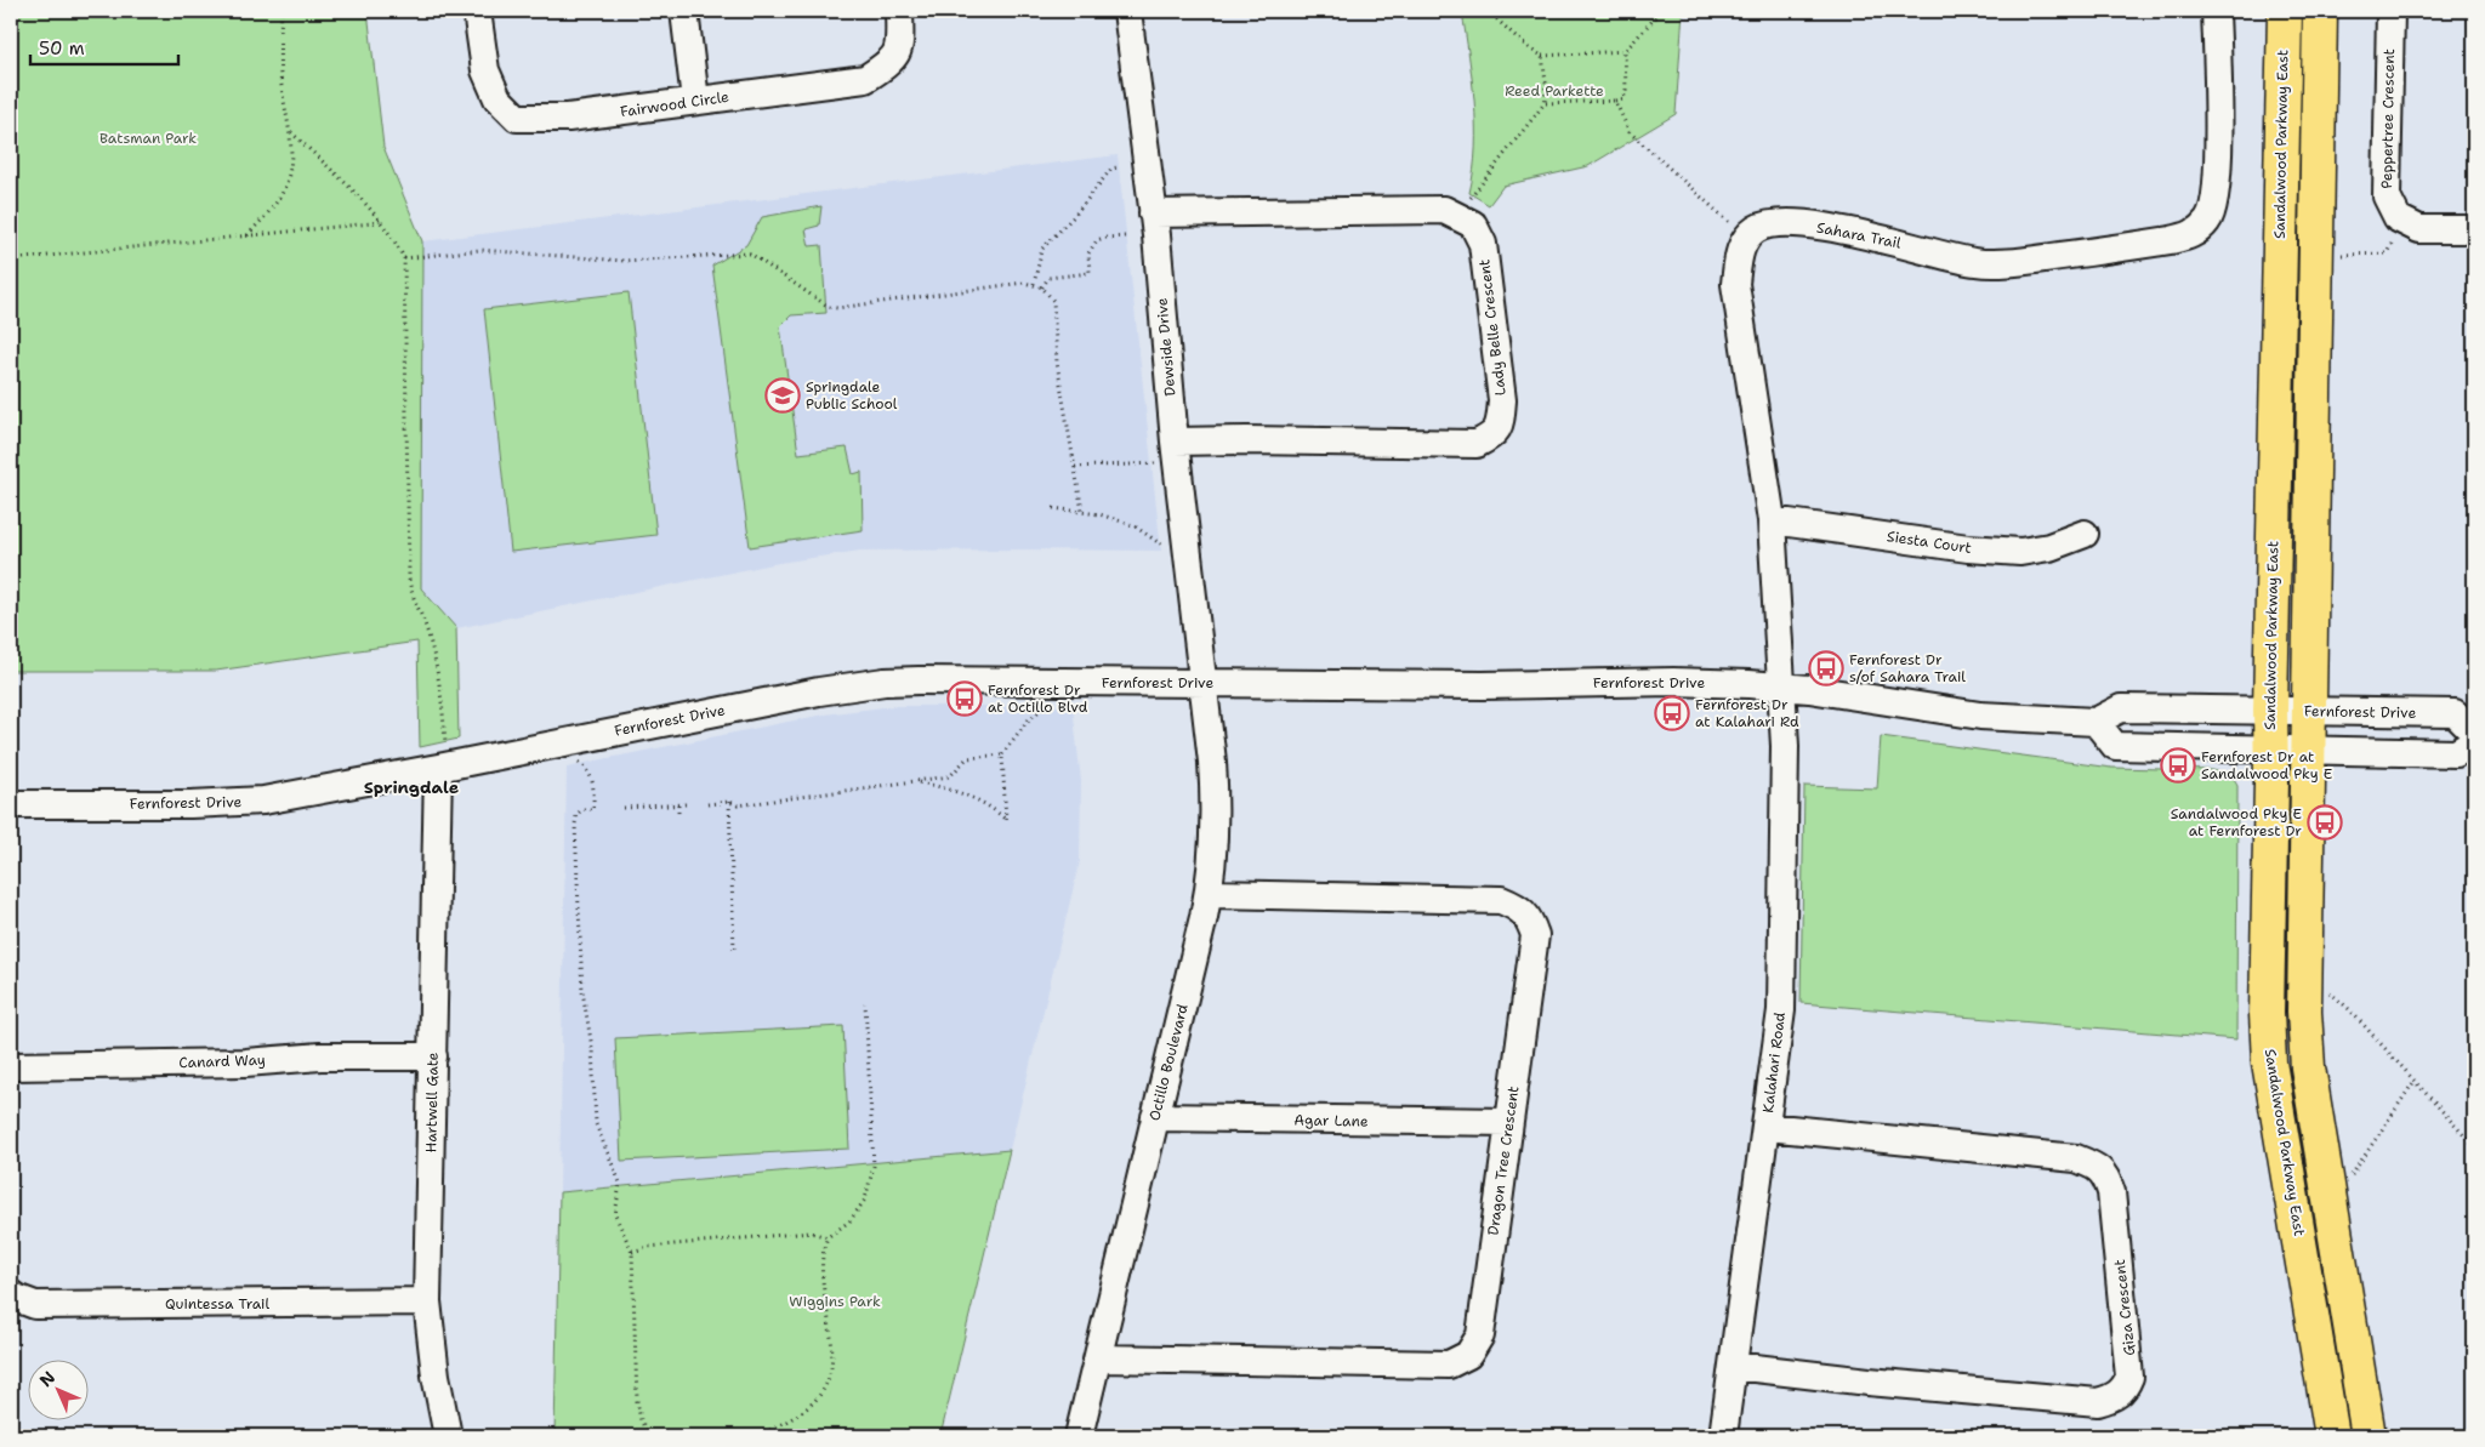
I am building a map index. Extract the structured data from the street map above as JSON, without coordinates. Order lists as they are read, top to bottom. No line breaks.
{"streets":{"main road":["Sandalwood Parkway East"],"street":["Fairwood Circle","Peppertree Crescent","Sahara Trail","Lady Belle Crescent","Dewside Drive","Siesta Court","Fernforest Drive","Canard Way","Octillo Boulevard","Kalahari Road","Hartwell Gate","Agar Lane","Dragon Tree Crescent","Quintessa Trail","Giza Crescent"]},"crossings":[["Sandalwood Parkway East","Fernforest Drive"],["Lady Belle Crescent","Dewside Drive"],["Dewside Drive","Fernforest Drive"],["Dewside Drive","Octillo Boulevard"],["Fernforest Drive","Octillo Boulevard"],["Fernforest Drive","Kalahari Road"],["Fernforest Drive","Hartwell Gate"],["Canard Way","Hartwell Gate"],["Octillo Boulevard","Agar Lane"],["Octillo Boulevard","Dragon Tree Crescent"],["Kalahari Road","Giza Crescent"],["Hartwell Gate","Quintessa Trail"],["Agar Lane","Dragon Tree Crescent"]],"districts":["Springdale"],"parks":["Reed Parkette","Batsman Park","Wiggins Park"],"places":{"school or university":["Springdale Public School"],"bus stop":["Fernforest Dr s/of Sahara Trail","Fernforest Dr at Octillo Blvd","Fernforest Dr at Kalahari Rd","Fernforest Dr at Sandalwood Pky E","Sandalwood Pky E at Fernforest Dr"]},"scale_bar":"50 m","north":"top left"}
